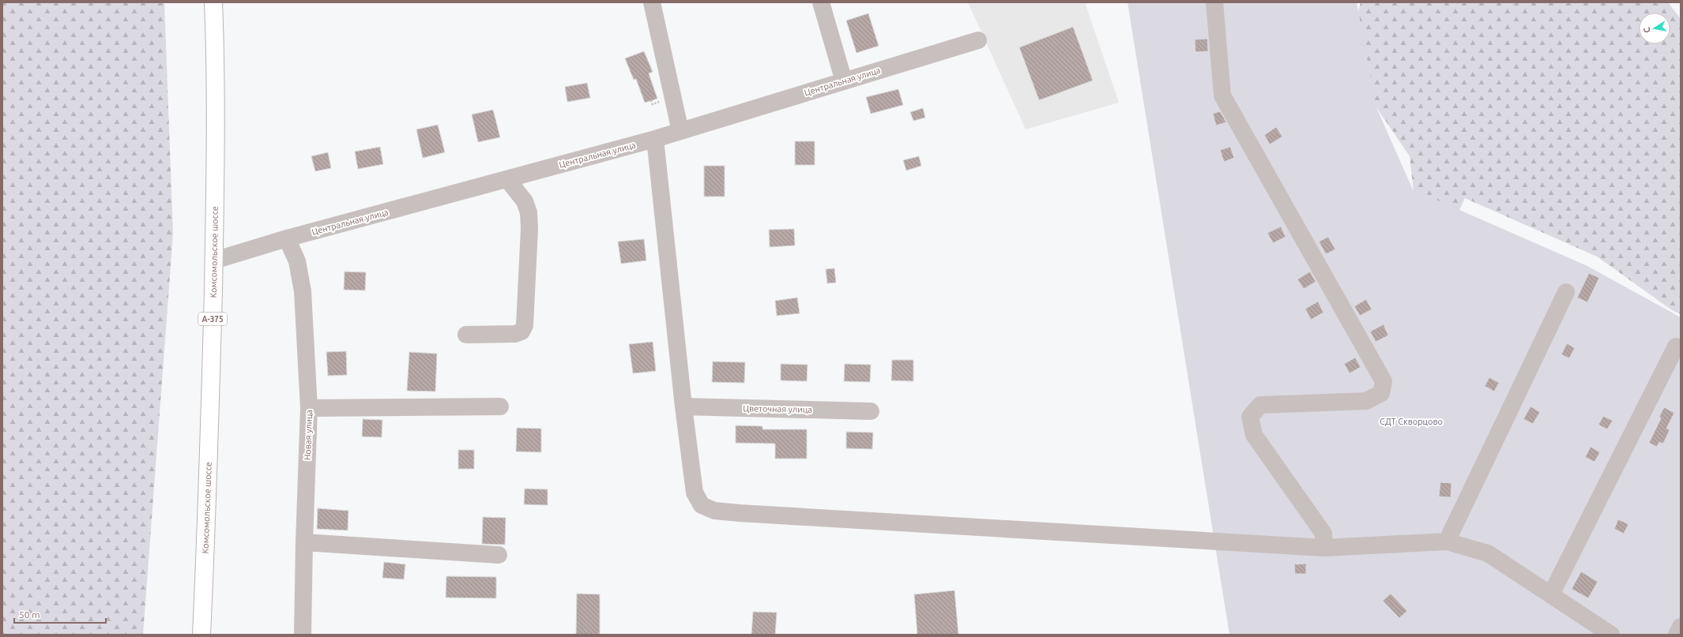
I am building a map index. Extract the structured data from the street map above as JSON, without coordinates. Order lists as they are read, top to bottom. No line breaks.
{"streets":{"highway":["Комсомольское шоссе","А-375"],"street":["Центральная улица","Цветочная улица","Новая улица"]},"crossings":[["Центральная улица","Комсомольское шоссе"],["Центральная улица","Новая улица"]],"parks":["СДТ Скворцово"],"scale_bar":"50 m","north":"left"}
